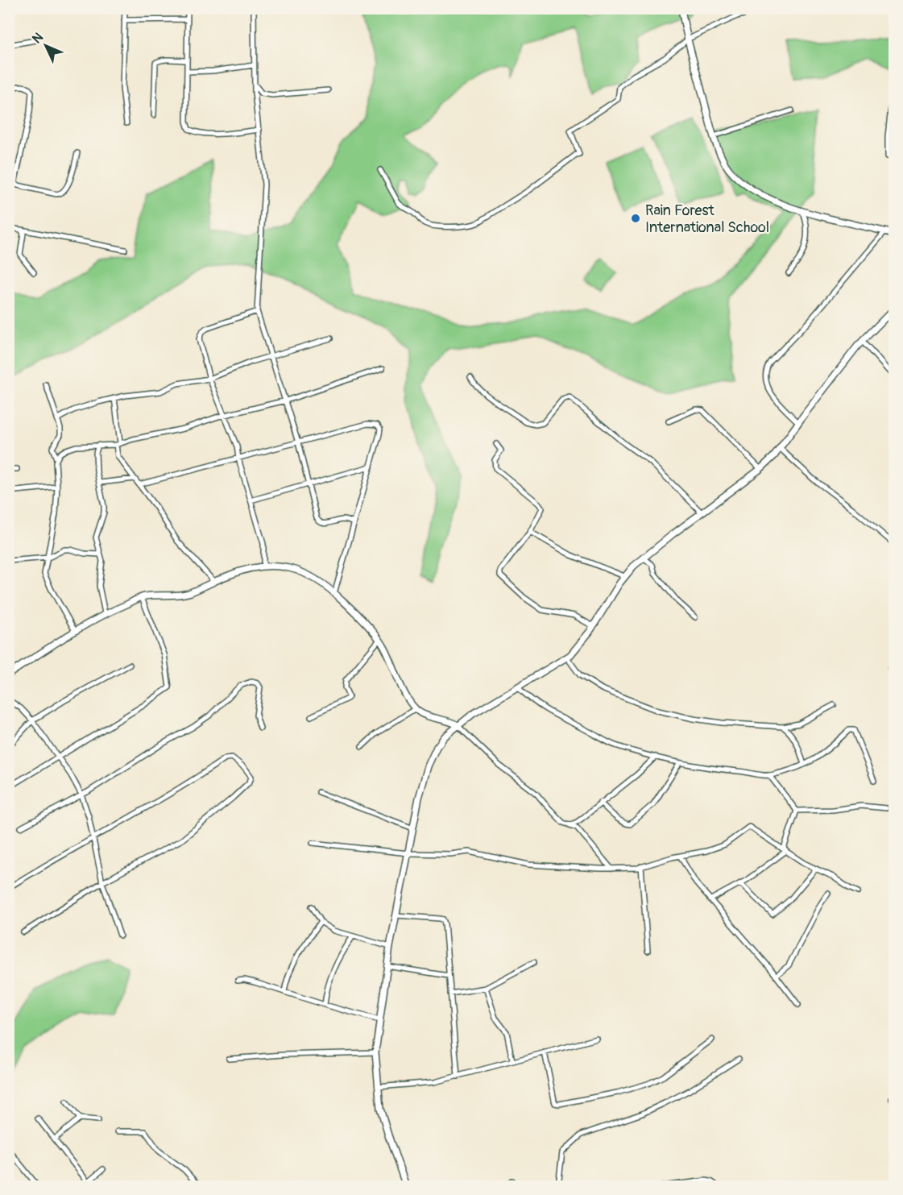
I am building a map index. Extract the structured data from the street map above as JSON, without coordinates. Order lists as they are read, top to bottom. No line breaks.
{"places":["Rain Forest International School"],"north":"top left"}
